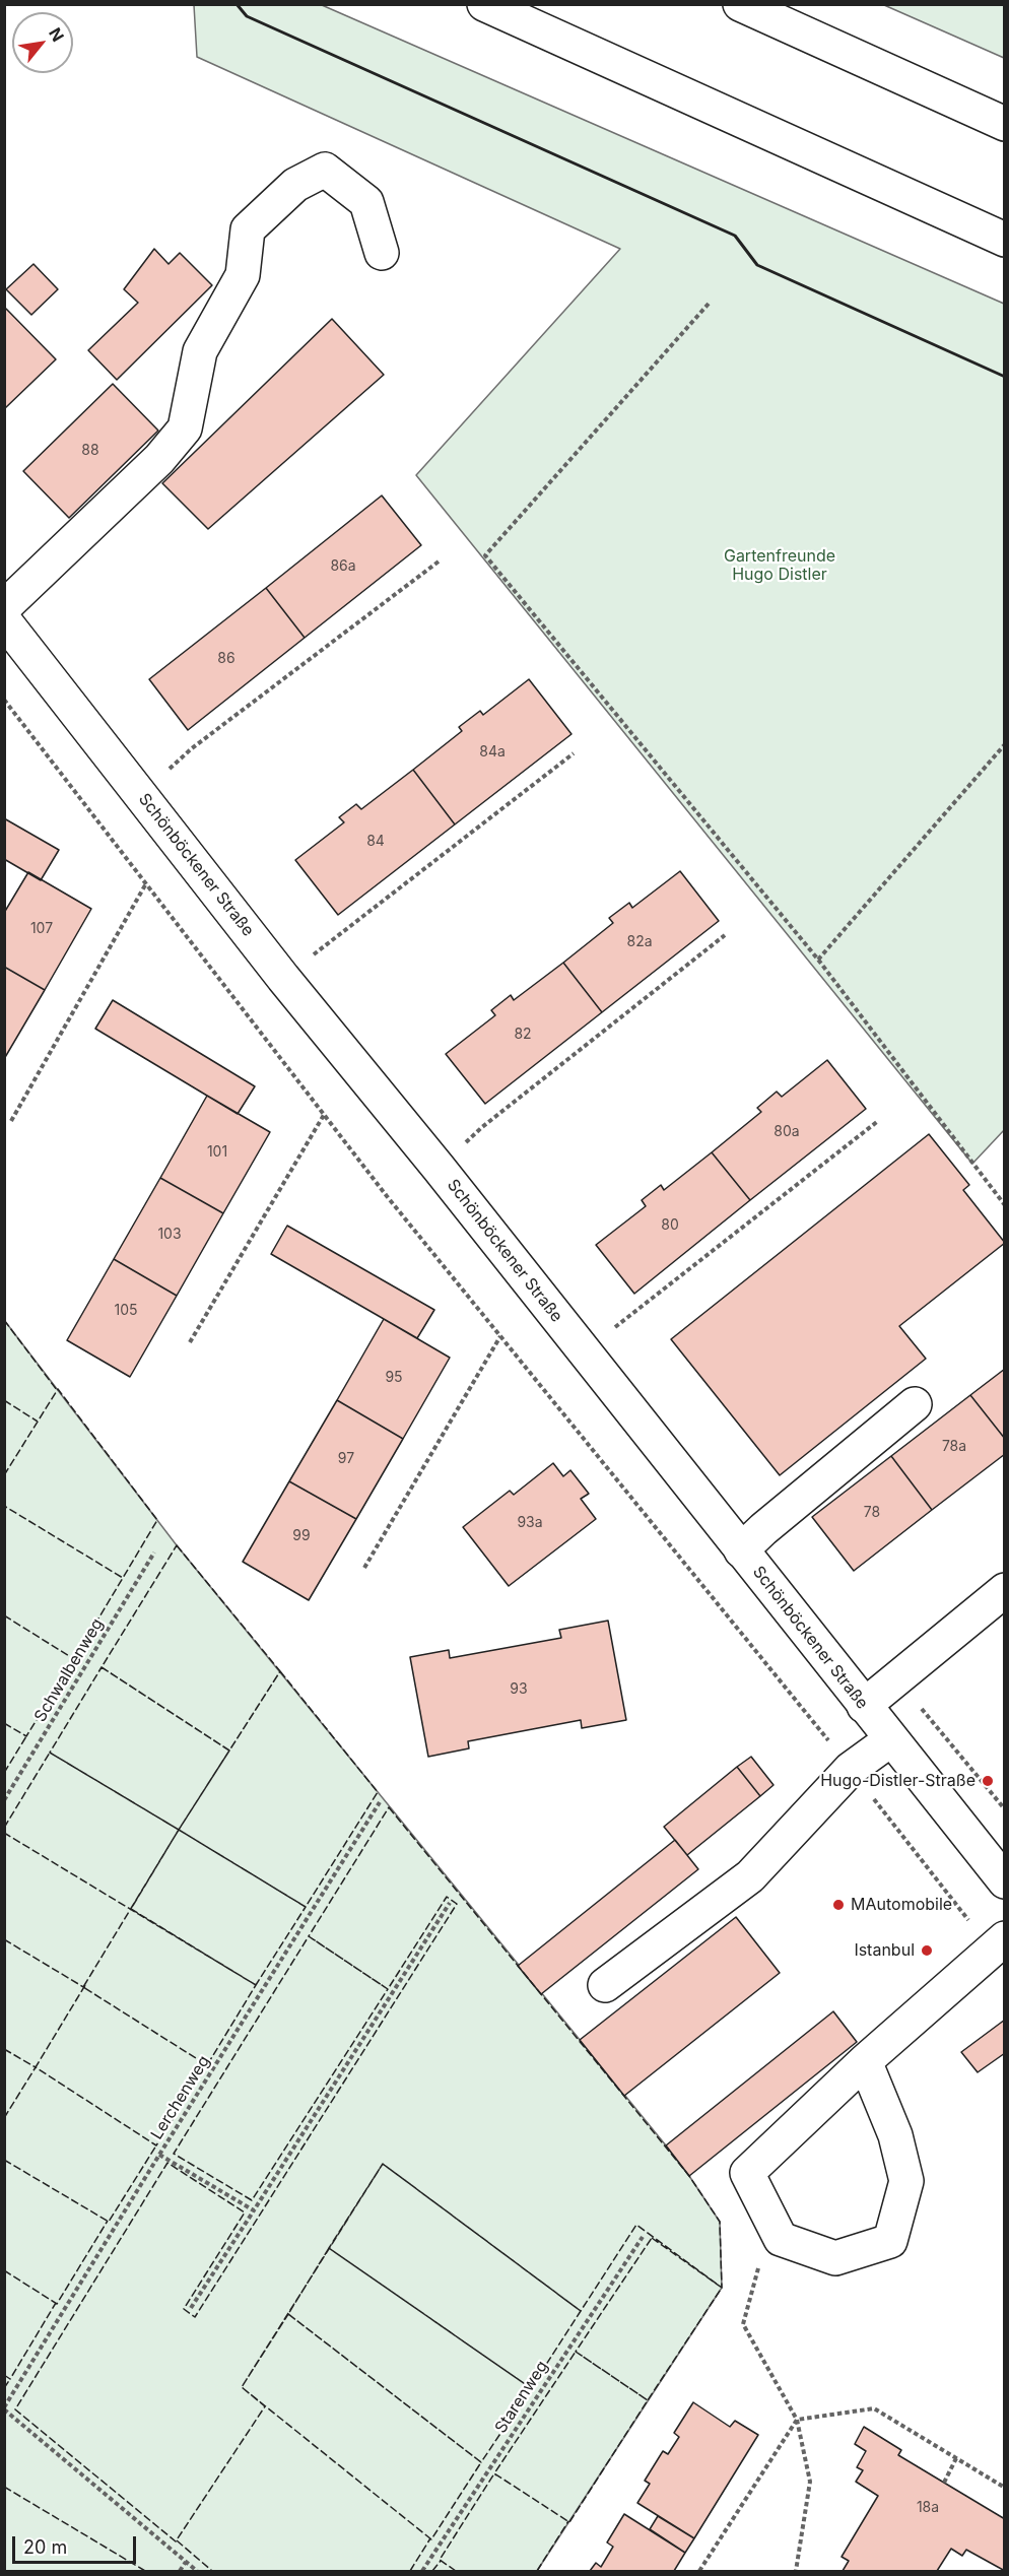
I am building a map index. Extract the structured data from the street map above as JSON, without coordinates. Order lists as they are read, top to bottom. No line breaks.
{"streets":{"main road":["Schönböckener Straße"],"path":["Schwalbenweg","Lerchenweg","Starenweg"]},"parks":["Gartenfreunde Hugo Distler"],"places":["Hugo-Distler-Straße","MAutomobile","Istanbul"],"house_numbers":["88","86a","86","84a","84","107","82a","82","80a","101","80","103","105","95","78a","97","78","93a","99","93","18a"],"scale_bar":"20 m","north":"top right"}
